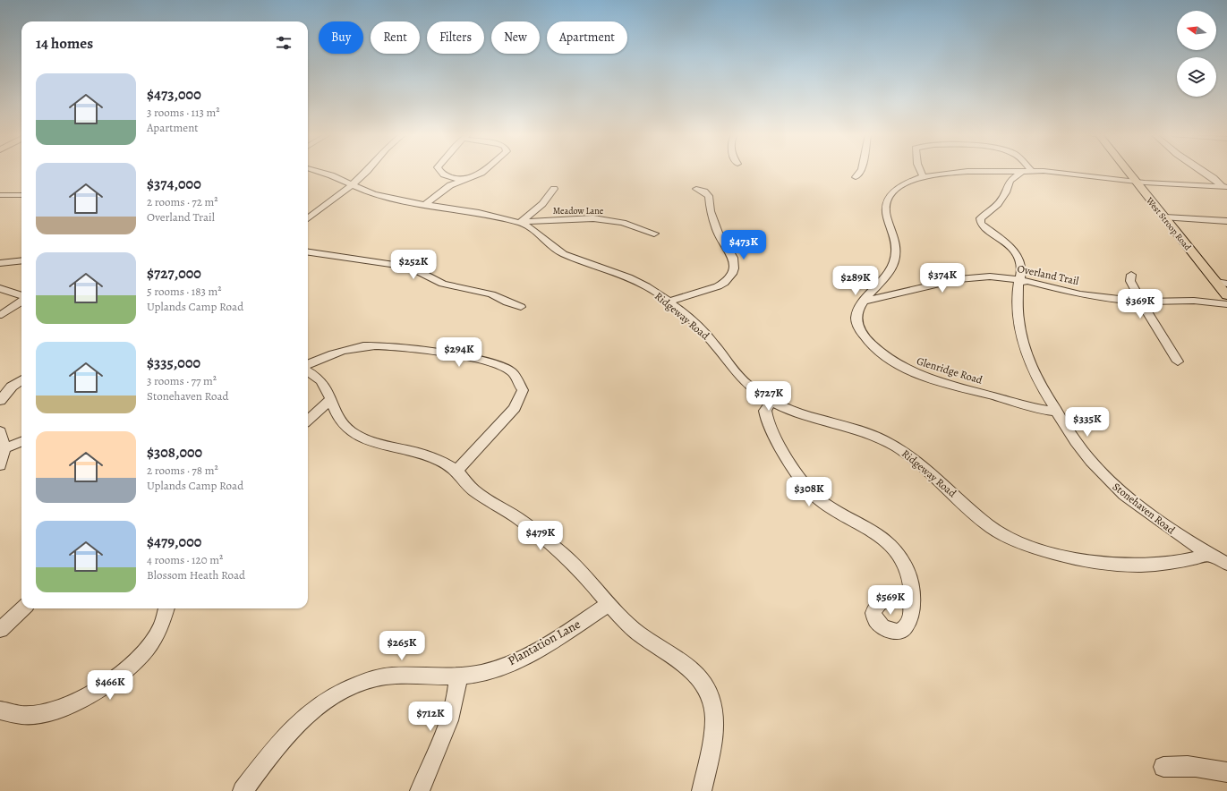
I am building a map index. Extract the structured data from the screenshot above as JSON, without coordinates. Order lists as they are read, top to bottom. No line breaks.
{"streets":{"main road":["West Stroop Road"],"street":["Meadow Lane","Overland Trail","Ridgeway Road","Glenridge Road","Stonehaven Road","Plantation Lane"]},"crossings":[["Meadow Lane","Ridgeway Road"],["Overland Trail","Glenridge Road"],["Overland Trail","Stonehaven Road"],["Ridgeway Road","Stonehaven Road"],["Glenridge Road","Stonehaven Road"]],"north":"left","page":{"chip":["Buy","Rent","Filters","New","Apartment"],"heading":"14 homes","list":[{"name":"$473,000","note":"3 rooms · 113 m² · Apartment"},{"name":"$374,000","note":"2 rooms · 72 m² · Overland Trail"},{"name":"$727,000","note":"5 rooms · 183 m² · Uplands Camp Road"},{"name":"$335,000","note":"3 rooms · 77 m² · Stonehaven Road"},{"name":"$308,000","note":"2 rooms · 78 m² · Uplands Camp Road"},{"name":"$479,000","note":"4 rooms · 120 m² · Blossom Heath Road"}],"price":["$473K","$252K","$374K","$289K","$369K","$294K","$727K","$335K","$308K","$479K","$569K","$265K","$466K","$712K"]}}
